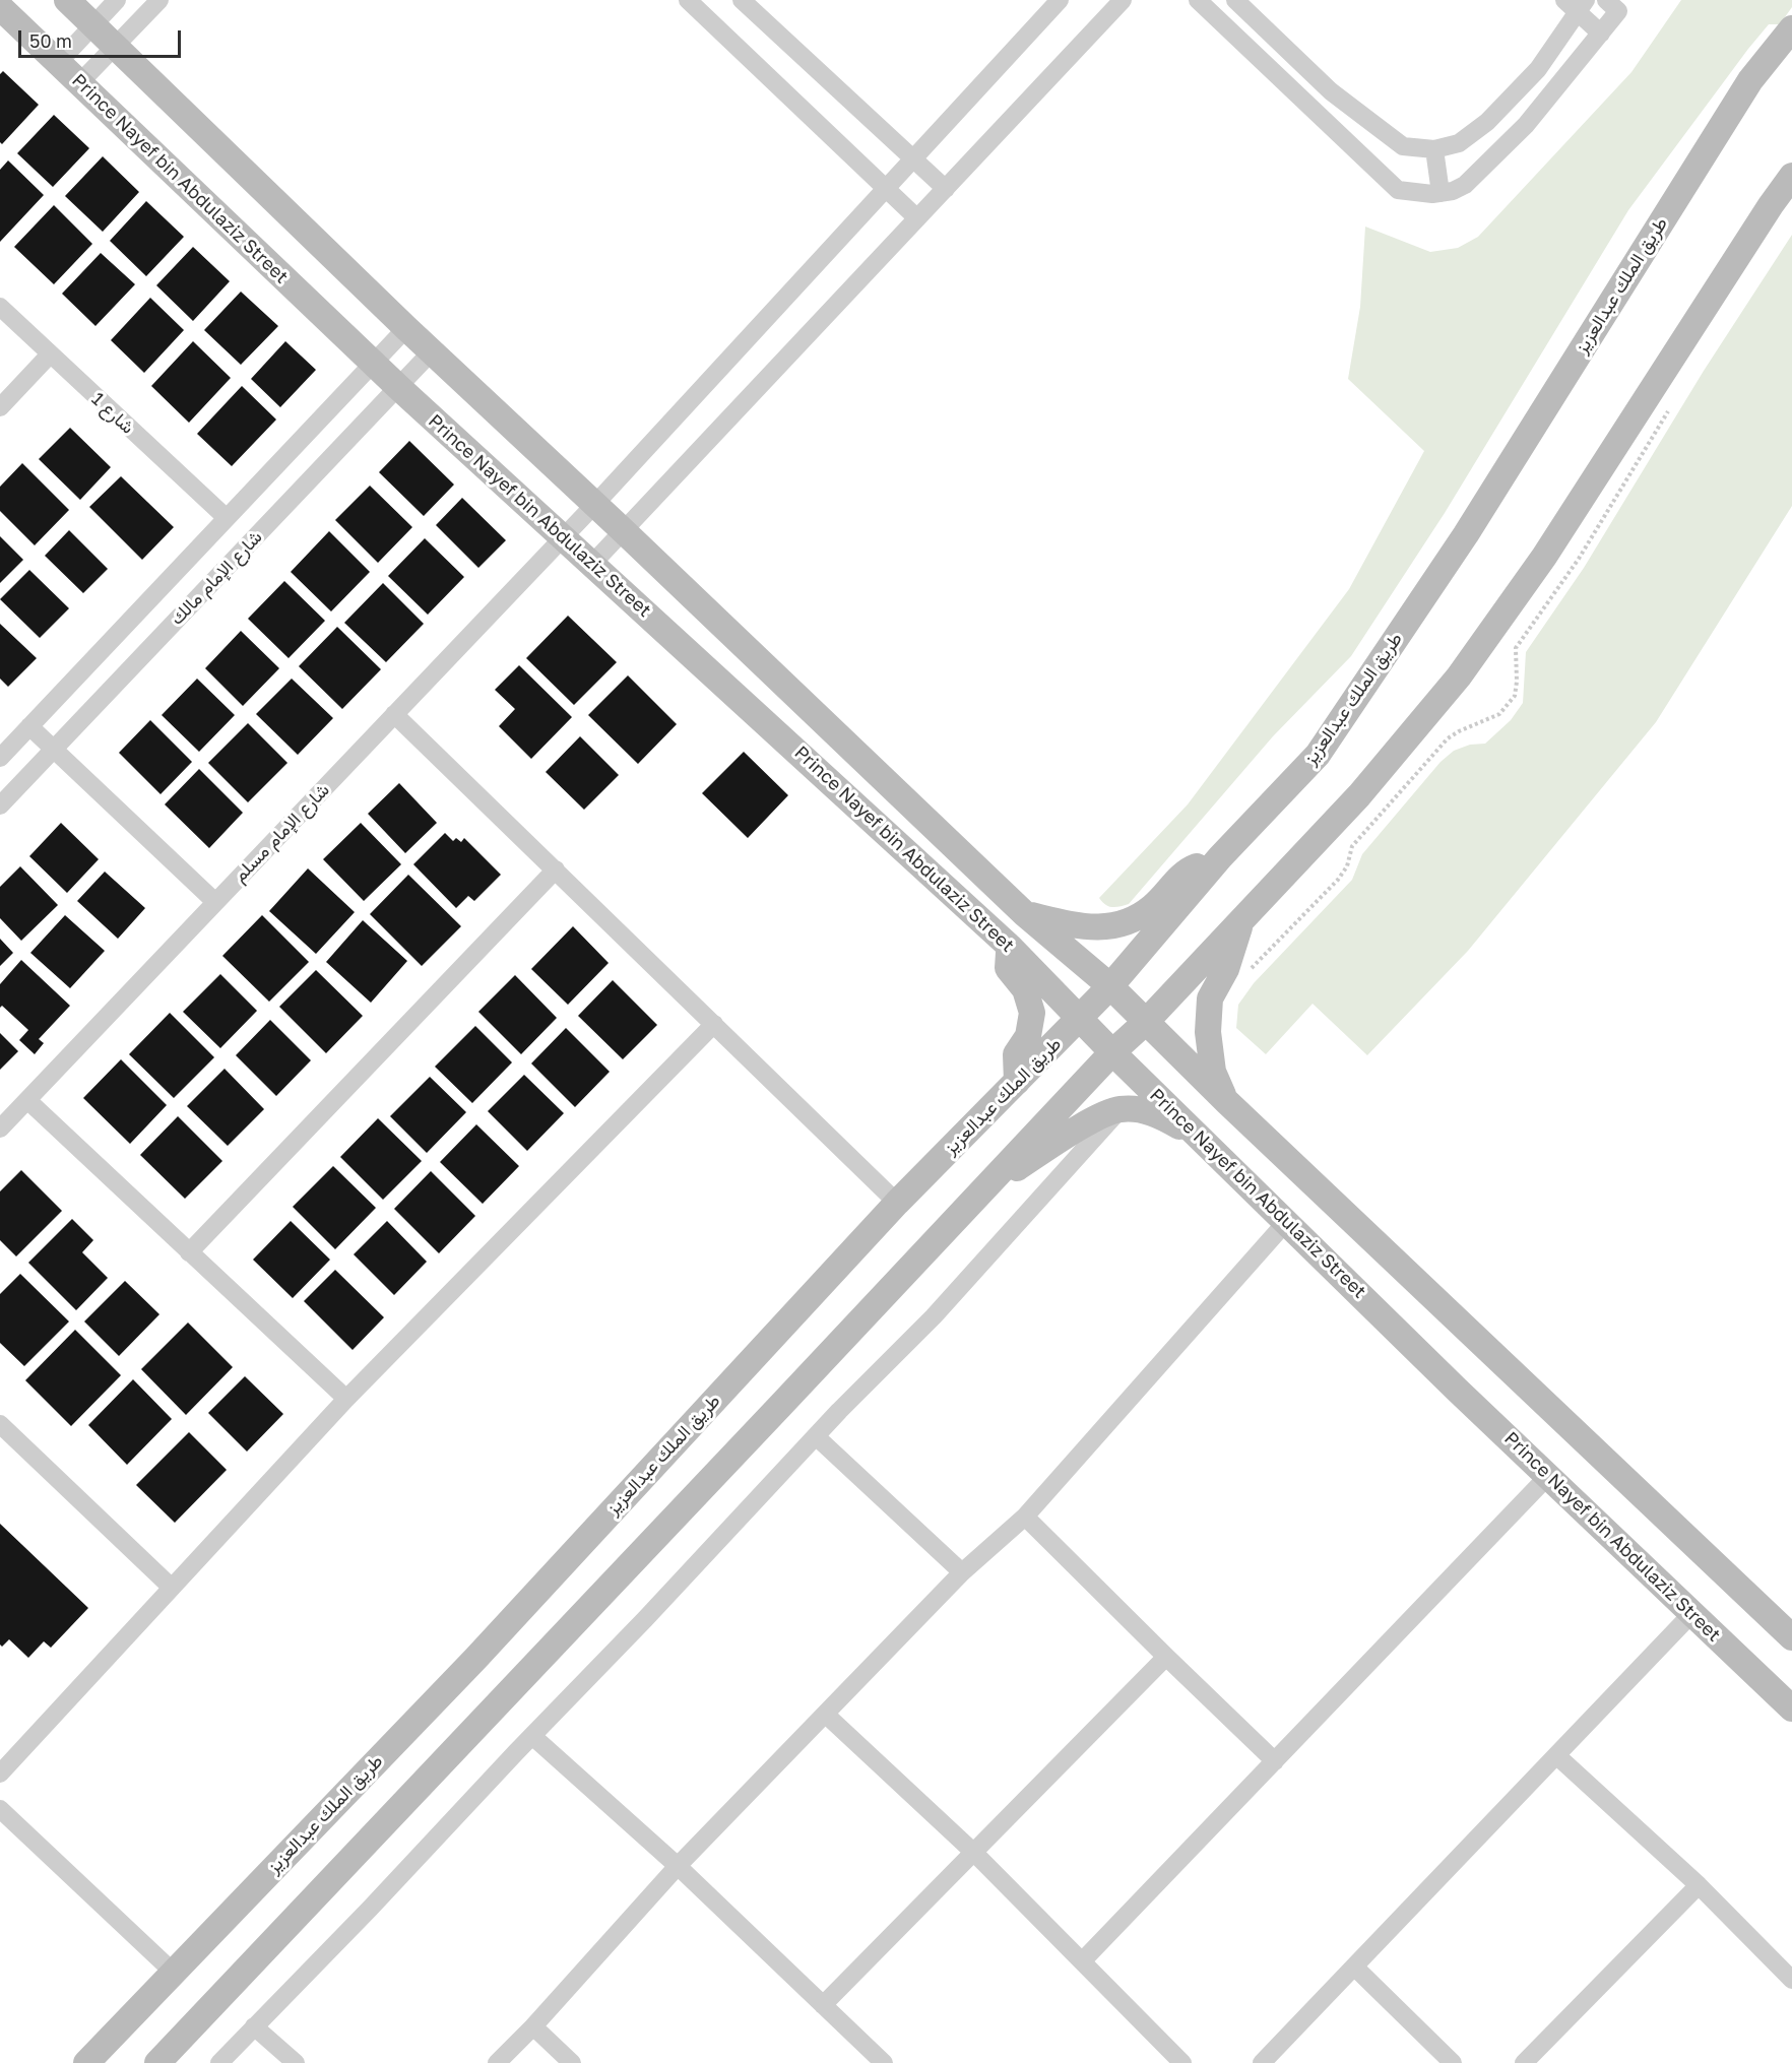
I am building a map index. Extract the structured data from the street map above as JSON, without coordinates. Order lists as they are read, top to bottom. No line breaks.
{"streets":{"main road":["Prince Nayef bin Abdulaziz Street","طريق الملك عبدالعزيز"],"street":["شارع 1","شارع الإمام مالك","شارع الإمام مسلم"]},"crossings":[["Prince Nayef bin Abdulaziz Street","طريق الملك عبدالعزيز"],["Prince Nayef bin Abdulaziz Street","شارع الإمام مالك"],["Prince Nayef bin Abdulaziz Street","شارع الإمام مسلم"],["شارع 1","شارع الإمام مالك"]],"scale_bar":"50 m"}
